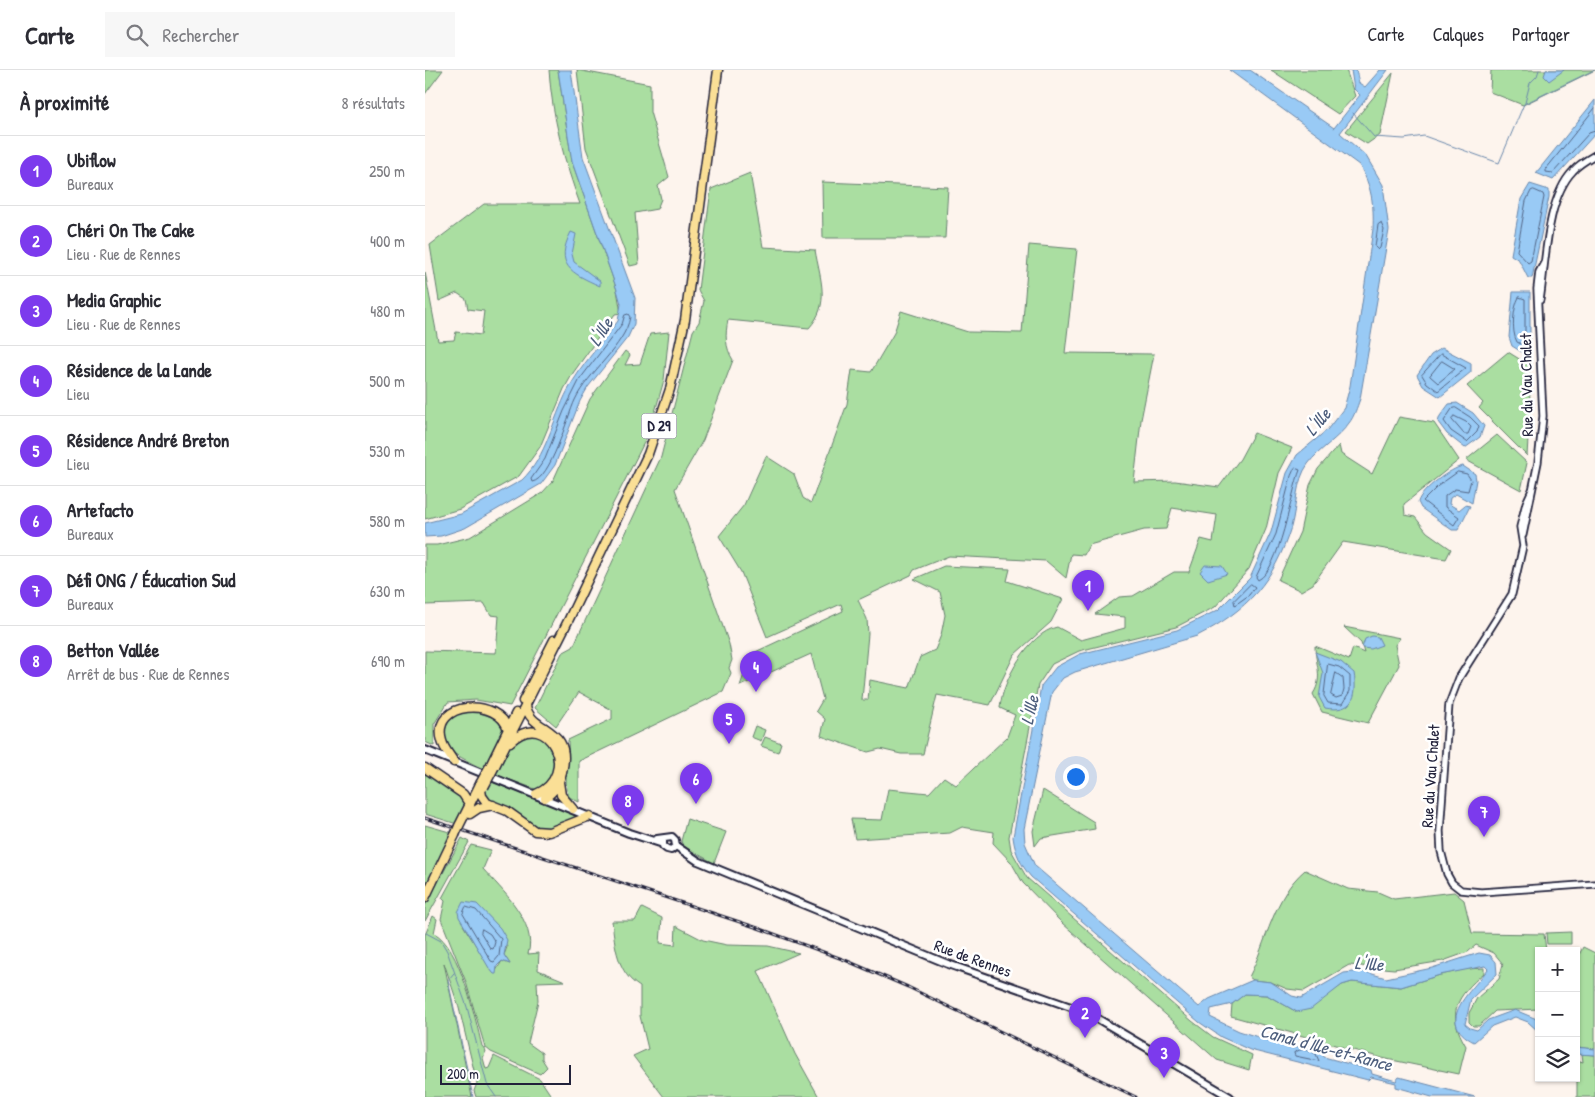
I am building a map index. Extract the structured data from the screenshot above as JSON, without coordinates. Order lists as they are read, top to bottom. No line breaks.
{"streets":{"main road":["D 29","Rue de Rennes"],"street":["Rue du Vau Chalet"]},"water":["L'Ille","Canal d'Ille-et-Rance"],"scale_bar":"200 m","page":{"header":"Carte","search":"Rechercher","nav":["Carte","Calques","Partager"],"heading":["À proximité","8 résultats"],"list":[{"mark":"1","name":"Ubiflow","note":"Bureaux","value":"250 m"},{"mark":"2","name":"Chéri On The Cake","note":"Lieu · Rue de Rennes","value":"400 m"},{"mark":"3","name":"Media Graphic","note":"Lieu · Rue de Rennes","value":"480 m"},{"mark":"4","name":"Résidence de la Lande","note":"Lieu","value":"500 m"},{"mark":"5","name":"Résidence André Breton","note":"Lieu","value":"530 m"},{"mark":"6","name":"Artefacto","note":"Bureaux","value":"580 m"},{"mark":"7","name":"Défi ONG / Éducation Sud","note":"Bureaux","value":"630 m"},{"mark":"8","name":"Betton Vallée","note":"Arrêt de bus · Rue de Rennes","value":"690 m"}],"pins":["1","4","5","6","8","7","2","3"],"map_buttons":["+","−"],"scale":"200 m"}}
